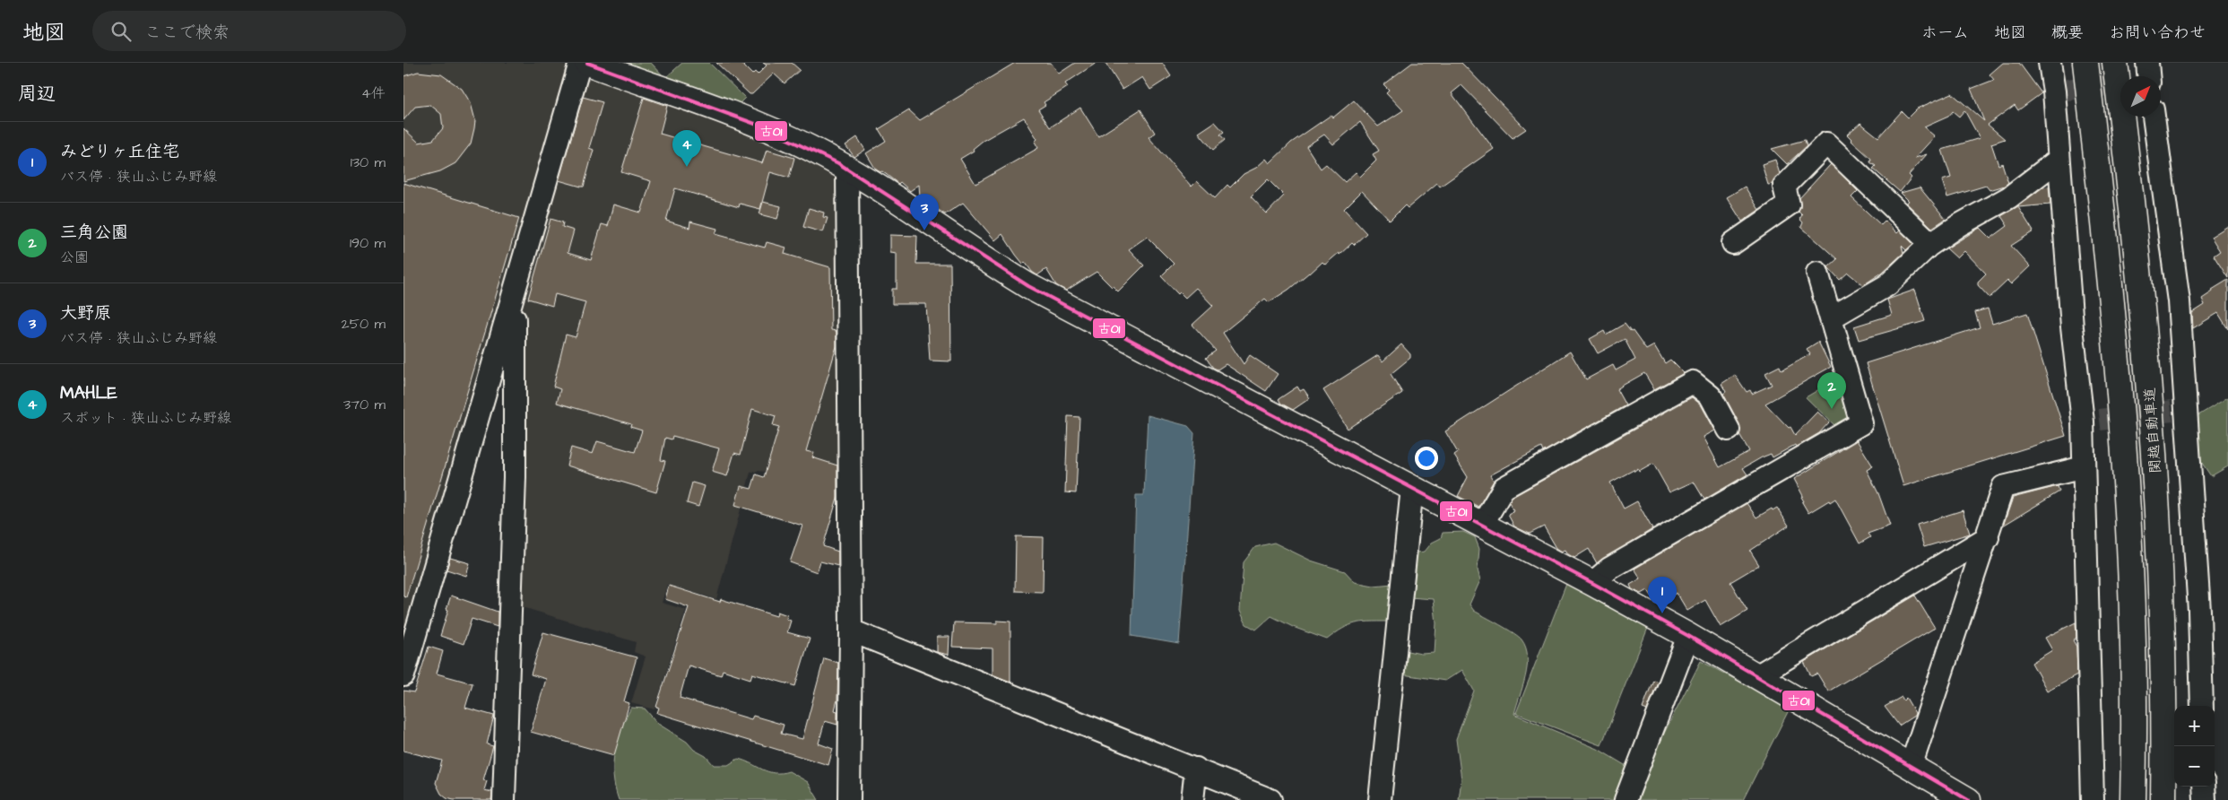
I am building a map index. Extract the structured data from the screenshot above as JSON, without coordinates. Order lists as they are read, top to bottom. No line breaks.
{"streets":{"main road":["関越自動車道"]},"lines":["transit line 古01"],"north":"top right","page":{"header":"地図","search":"ここで検索","nav":["ホーム","地図","概要","お問い合わせ"],"heading":["周辺","4件"],"list":[{"mark":"1","name":"みどりヶ丘住宅","note":"バス停 · 狭山ふじみ野線","value":"130 m"},{"mark":"2","name":"三角公園","note":"公園","value":"190 m"},{"mark":"3","name":"大野原","note":"バス停 · 狭山ふじみ野線","value":"250 m"},{"mark":"4","name":"MAHLE","note":"スポット · 狭山ふじみ野線","value":"370 m"}],"pins":["4","3","2","1"],"map_buttons":["+","−"]}}
